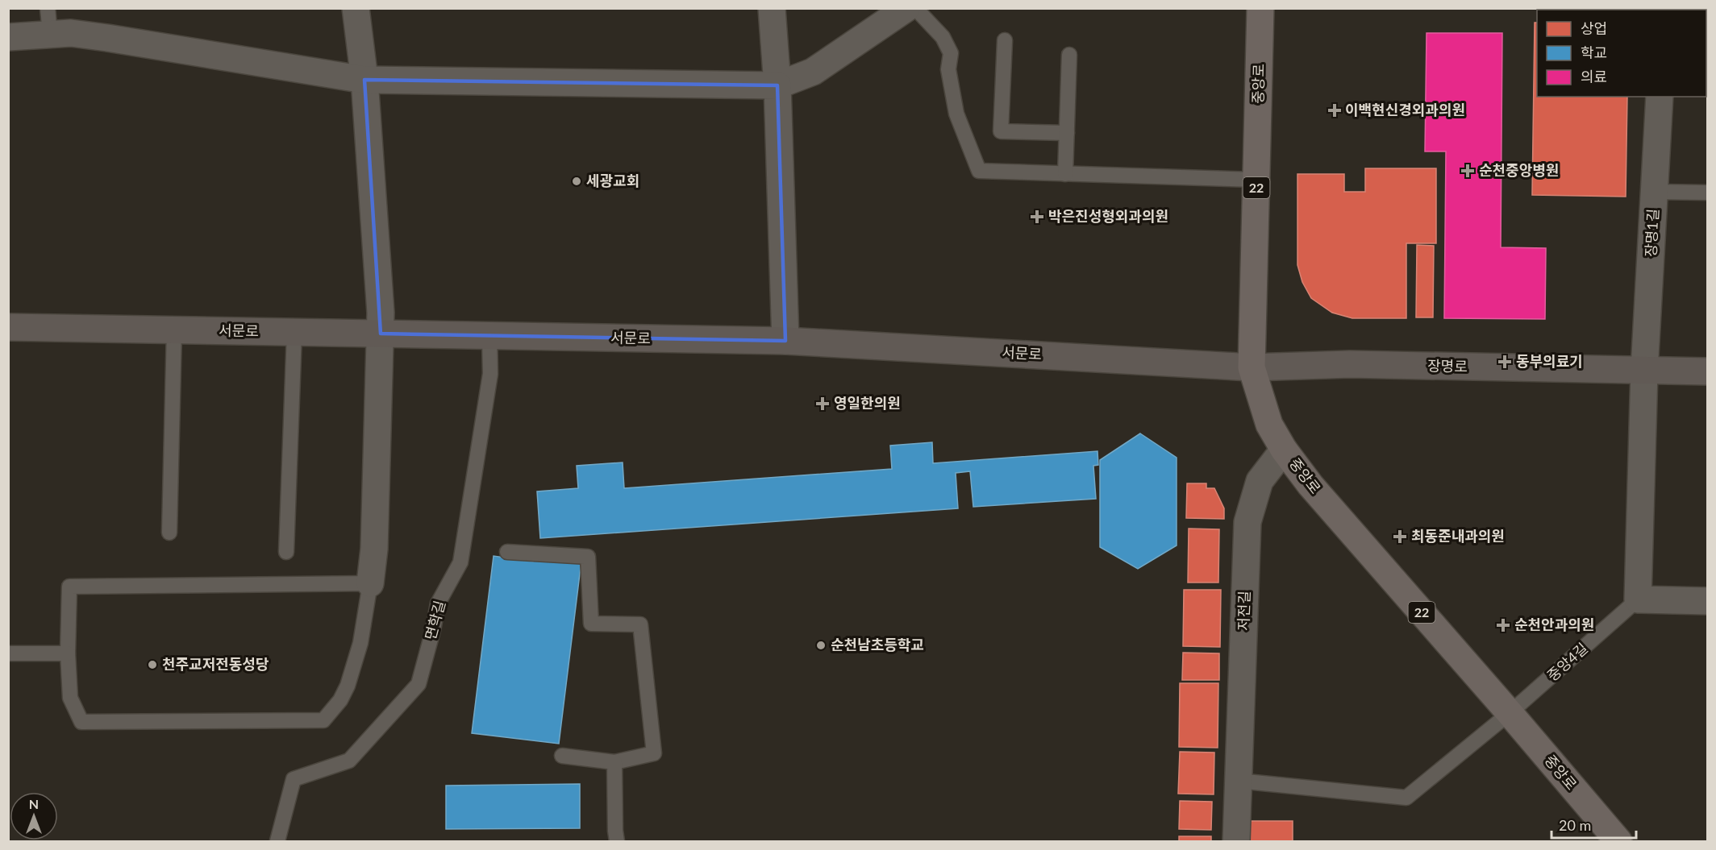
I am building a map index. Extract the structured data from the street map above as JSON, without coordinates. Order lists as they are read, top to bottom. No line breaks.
{"streets":{"main road":["중앙로","22"],"street":["장명1길","서문로","장명로","저전길"],"lane":["면학길","중앙4길"]},"crossings":[["중앙로","서문로"],["중앙로","장명로"],["중앙로","저전길"],["중앙로","중앙4길"],["장명1길","장명로"],["서문로","장명로"],["서문로","면학길"]],"places":{"health":["이백현신경외과의원","순천중앙병원","박은진성형외과의원","동부의료기","영일한의원","최동준내과의원","순천안과의원"],"other":["세광교회","순천남초등학교","천주교저전동성당"]},"legend":["상업","학교","의료"],"scale_bar":"20 m","north":"top"}
